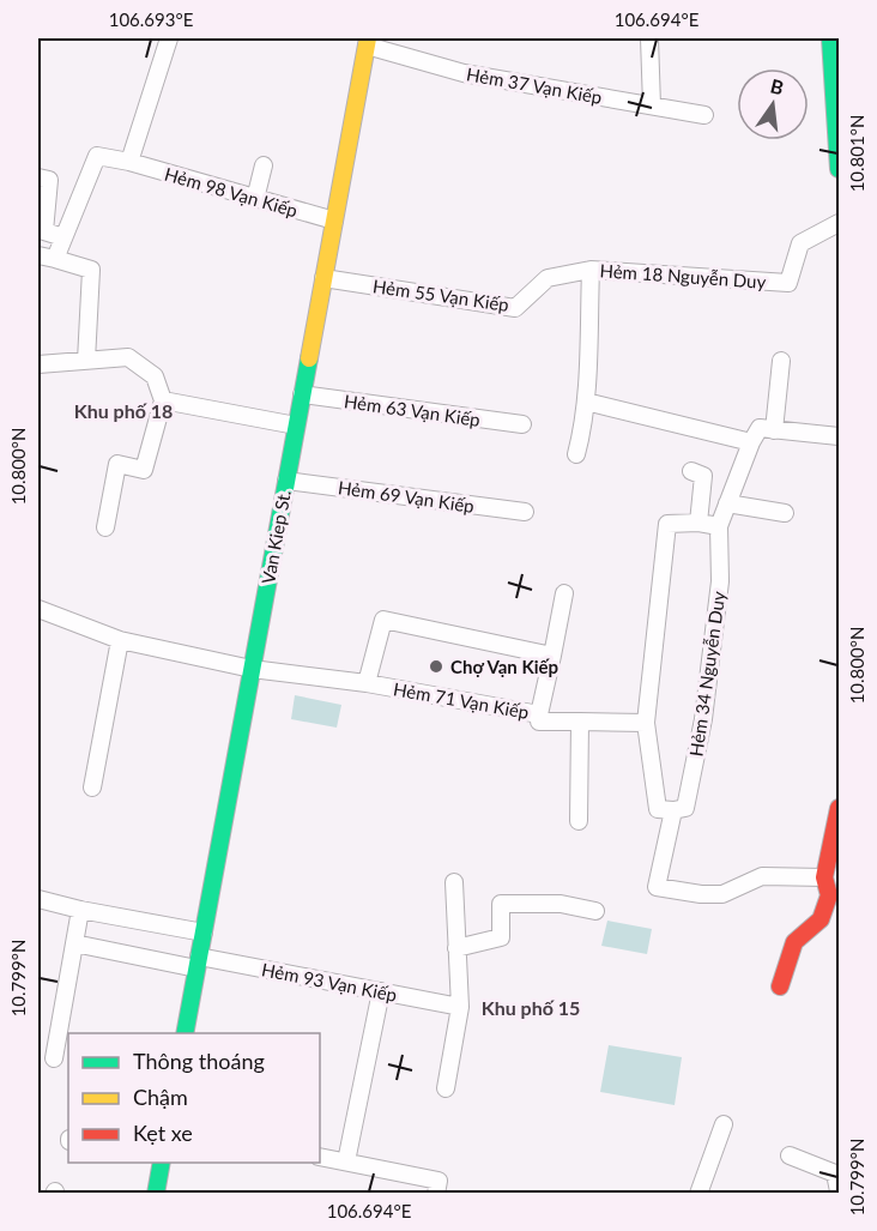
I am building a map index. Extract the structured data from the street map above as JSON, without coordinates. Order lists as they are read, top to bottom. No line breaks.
{"streets":{"street":["Van Kiep St."],"lane":["Hẻm 37 Vạn Kiếp","Hẻm 98 Vạn Kiếp","Hẻm 18 Nguyễn Duy","Hẻm 55 Vạn Kiếp","Hẻm 63 Vạn Kiếp","Hẻm 69 Vạn Kiếp","Hẻm 34 Nguyễn Duy","Hẻm 71 Vạn Kiếp","Hẻm 93 Vạn Kiếp"]},"crossings":[["Hẻm 37 Vạn Kiếp","Van Kiep St."],["Hẻm 98 Vạn Kiếp","Van Kiep St."],["Hẻm 18 Nguyễn Duy","Hẻm 55 Vạn Kiếp"],["Hẻm 55 Vạn Kiếp","Van Kiep St."],["Hẻm 63 Vạn Kiếp","Van Kiep St."],["Hẻm 69 Vạn Kiếp","Van Kiep St."],["Van Kiep St.","Hẻm 71 Vạn Kiếp"],["Van Kiep St.","Hẻm 93 Vạn Kiếp"]],"districts":["Khu phố 18","Khu phố 15"],"places":["Chợ Vạn Kiếp"],"legend":["Thông thoáng","Chậm","Kẹt xe"],"north":"top","coordinates":["106.693°E","106.694°E","10.801°N","10.800°N","10.799°N"]}
